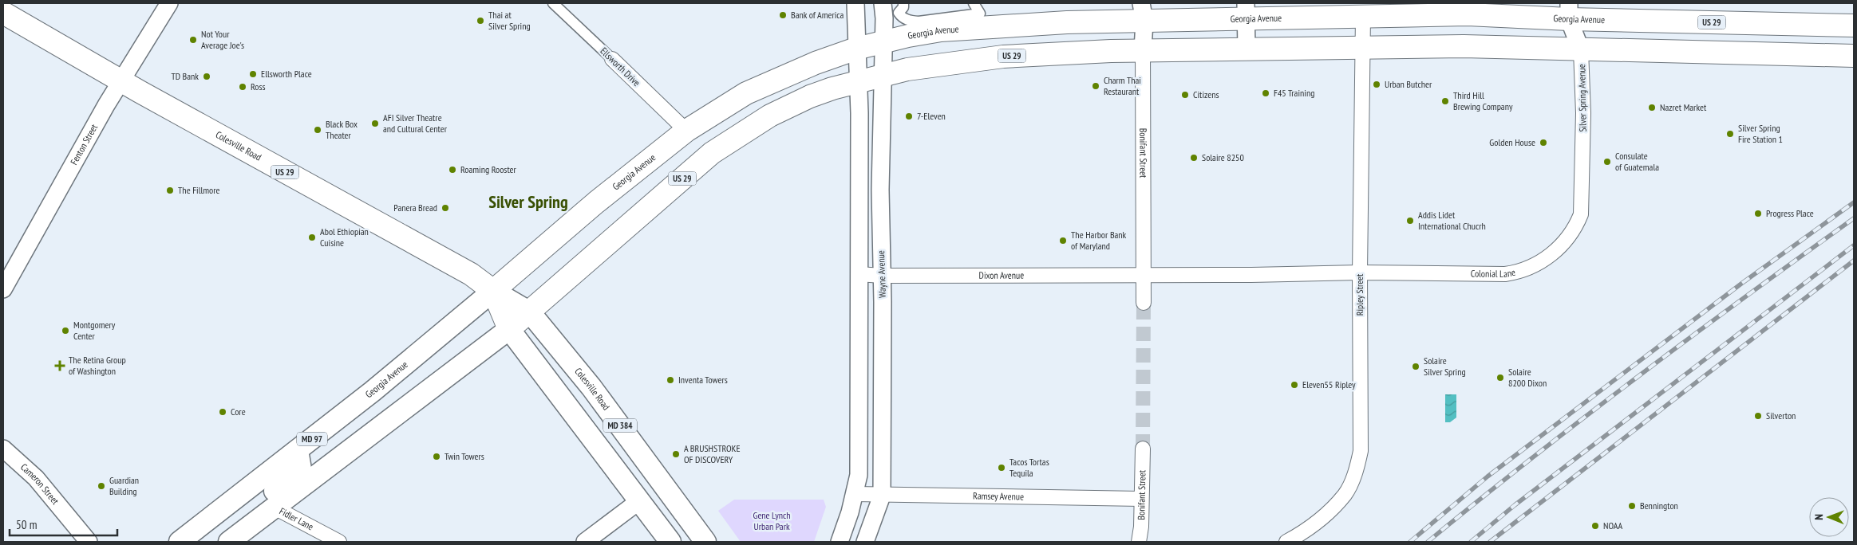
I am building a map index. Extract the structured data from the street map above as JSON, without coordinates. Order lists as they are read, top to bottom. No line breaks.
{"streets":{"highway":["Georgia Avenue","US 29","Colesville Road"],"main road":["MD 384","MD 97"],"street":["Ellsworth Drive","Silver Spring Avenue","Fenton Street","Bonifant Street","Colonial Lane","Wayne Avenue","Dixon Avenue","Ripley Street","Cameron Street","Ramsey Avenue","Fidler Lane"]},"crossings":[["Georgia Avenue","Ellsworth Drive"],["Georgia Avenue","Silver Spring Avenue"],["Georgia Avenue","Colesville Road"],["Georgia Avenue","Bonifant Street"],["Georgia Avenue","Wayne Avenue"],["Georgia Avenue","Ripley Street"],["Georgia Avenue","MD 97"],["US 29","Silver Spring Avenue"],["US 29","Colesville Road"],["US 29","Bonifant Street"],["US 29","Wayne Avenue"],["US 29","Ripley Street"],["US 29","MD 384"],["US 29","MD 97"],["Silver Spring Avenue","Colonial Lane"],["Fenton Street","Colesville Road"],["Bonifant Street","Colonial Lane"],["Bonifant Street","Dixon Avenue"],["Bonifant Street","Ramsey Avenue"],["Colonial Lane","Dixon Avenue"],["Colonial Lane","Ripley Street"],["Wayne Avenue","Dixon Avenue"],["Wayne Avenue","Ramsey Avenue"],["MD 384","MD 97"],["MD 97","Fidler Lane"]],"districts":["Silver Spring"],"parks":["Gene Lynch Urban Park"],"places":{"other":["Bank of America","Thai at Silver Spring","Not Your Average Joe's","Ellsworth Place","TD Bank","Urban Butcher","Charm Thai Restaurant","Ross","F45 Training","Citizens","Third Hill Brewing Company","Nazret Market","7-Eleven","AFI Silver Theatre and Cultural Center","Black Box Theater","Silver Spring Fire Station 1","Golden House","Solaire 8250","Consulate of Guatemala","Roaming Rooster","The Fillmore","Panera Bread","Progress Place","Addis Lidet International Chucrh","Abol Ethiopian Cuisine","The Harbor Bank of Maryland","Montgomery Center","Solaire Silver Spring","Solaire 8200 Dixon","Inventa Towers","Eleven55 Ripley","Core","Silverton","A BRUSHSTROKE OF DISCOVERY","Twin Towers","Tacos Tortas Tequila","Guardian Building","Bennington","NOAA"],"health":["The Retina Group of Washington"]},"scale_bar":"50 m","north":"left"}
